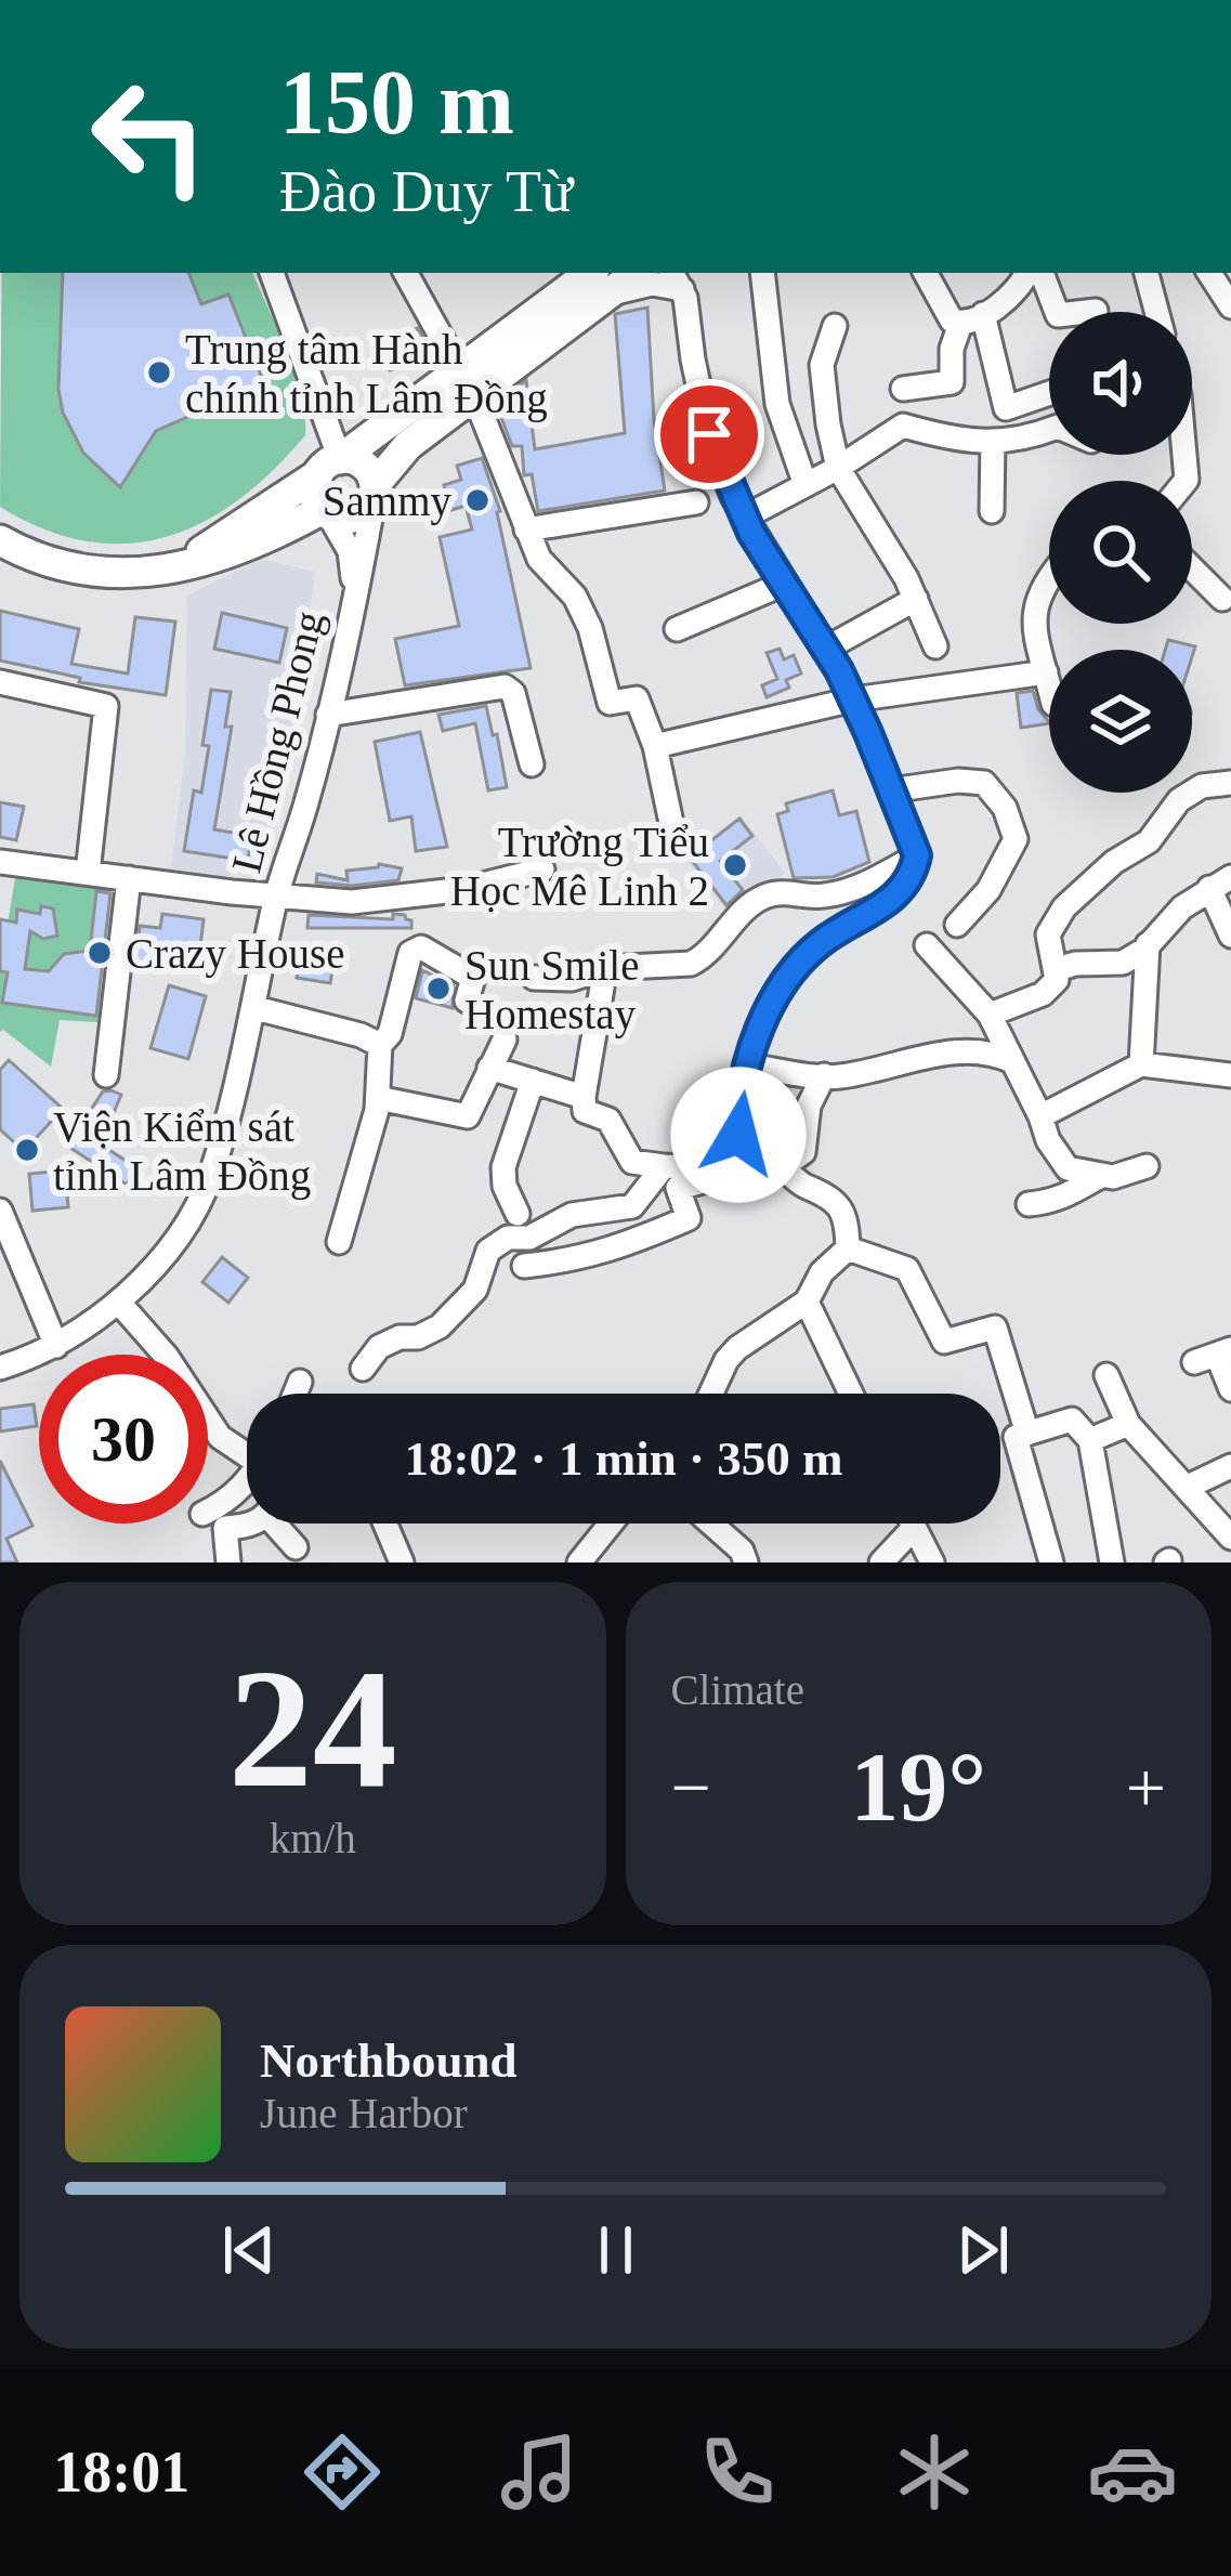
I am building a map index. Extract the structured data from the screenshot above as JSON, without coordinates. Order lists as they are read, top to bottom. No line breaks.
{"streets":{"street":["Lê Hồng Phong"]},"places":["Trung tâm Hành chính tỉnh Lâm Đồng","Sammy","Trường Tiểu Học Mê Linh 2","Crazy House","Sun Smile Homestay","Viện Kiểm sát tỉnh Lâm Đồng"],"page":{"turn":["150 m","Đào Duy Từ"],"limit":"30","trip":"18:02 · 1 min · 350 m","tile":[["24","km/h"],"Climate"],"heat":["−","19°","+"],"song":["Northbound","June Harbor"],"tabs":"18:01"}}
